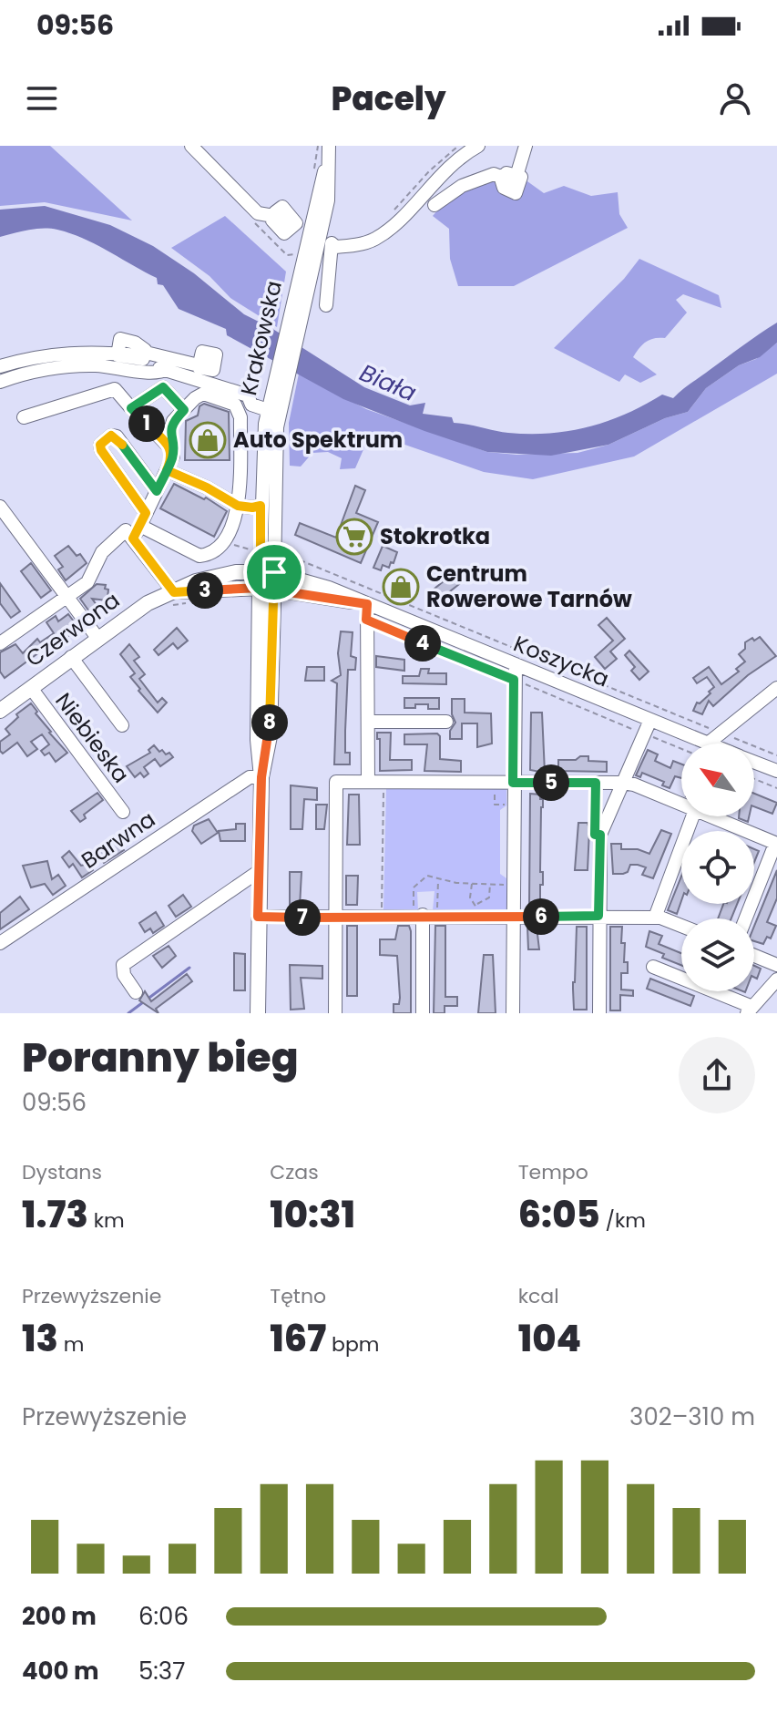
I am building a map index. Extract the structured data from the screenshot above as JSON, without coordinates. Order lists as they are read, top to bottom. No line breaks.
{"streets":{"main road":["Krakowska","Czerwona"],"street":["Koszycka","Niebieska","Barwna"]},"crossings":[["Krakowska","Czerwona"],["Krakowska","Koszycka"],["Krakowska","Barwna"],["Czerwona","Koszycka"],["Czerwona","Niebieska"]],"water":["Biała"],"places":{"shop":["Auto Spektrum","Centrum Rowerowe Tarnów"],"supermarket":["Stokrotka"]},"north":"top left","page":{"status":"09:56","header":"Pacely","pins":["1","3","4","8","5","6","7"],"heading":["Poranny bieg","09:56"],"stats":[["Dystans","1.73 km"],["Czas","10:31"],["Tempo","6:05 /km"],["Przewyższenie","13 m"],["Tętno","167 bpm"],["kcal","104"]],"chart":["Przewyższenie","302–310 m"],"list":[{"name":"200 m","note":"6:06"},{"name":"400 m","note":"5:37"}]}}
